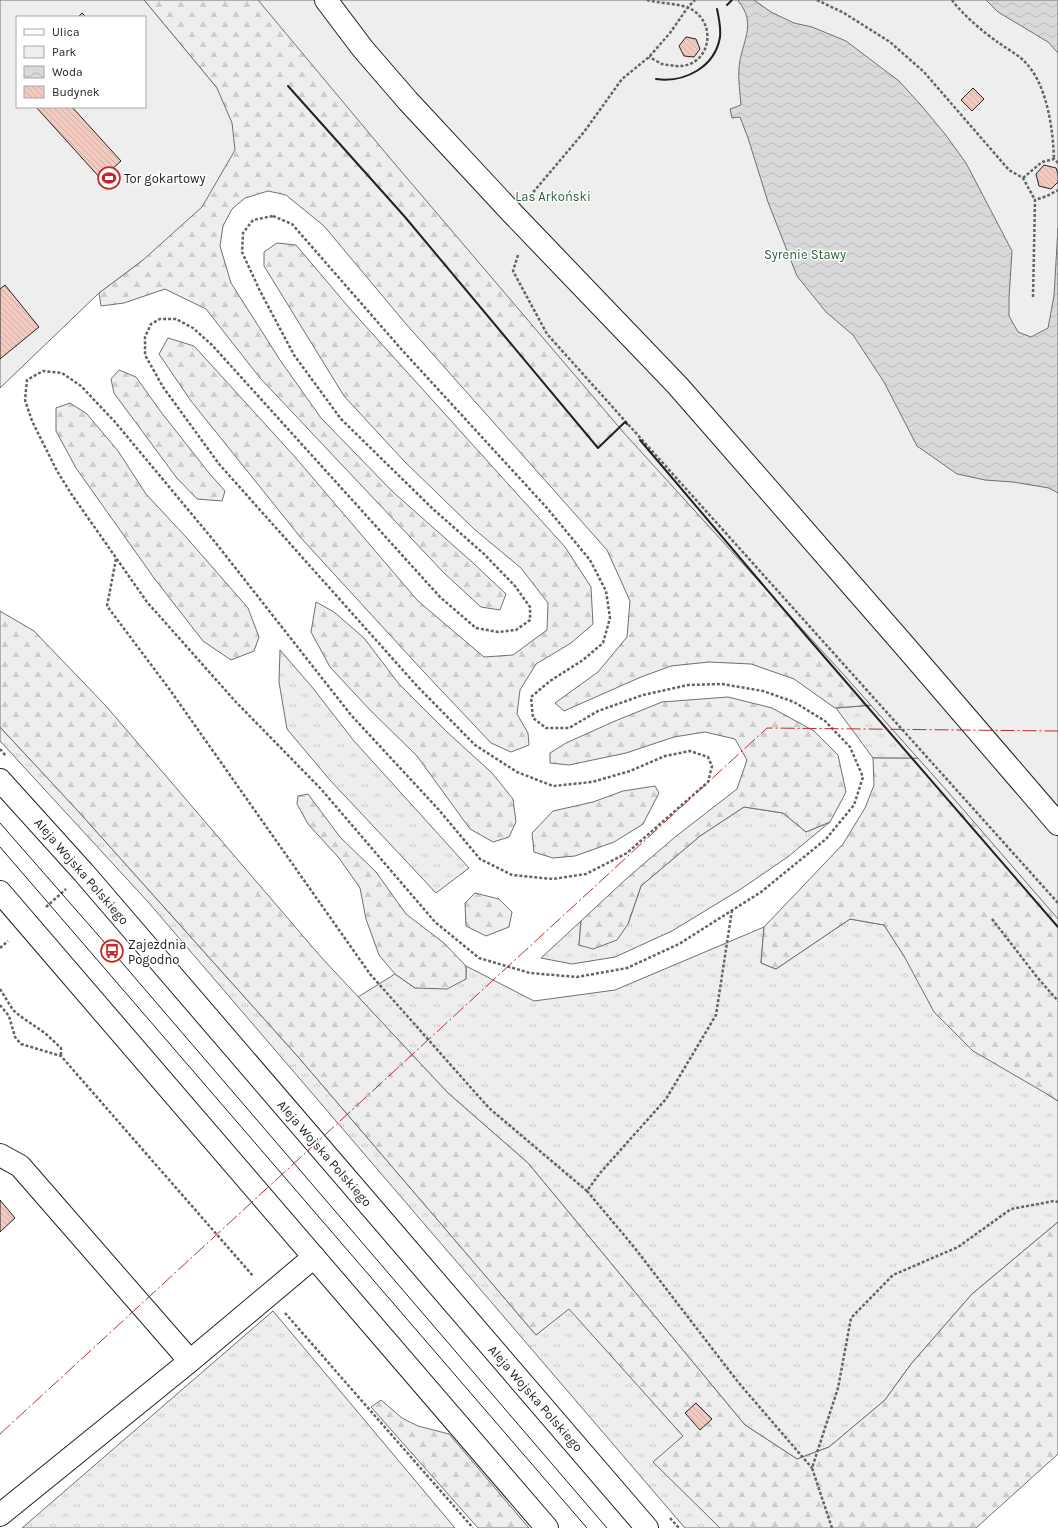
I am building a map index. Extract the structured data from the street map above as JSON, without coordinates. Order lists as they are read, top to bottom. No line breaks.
{"streets":{"main road":["Aleja Wojska Polskiego"]},"parks":["Las Arkoński","Syrenie Stawy"],"places":{"sports":["Tor gokartowy"],"bus stop":["Zajezdnia Pogodno"]},"legend":["Ulica","Park","Woda","Budynek"]}
